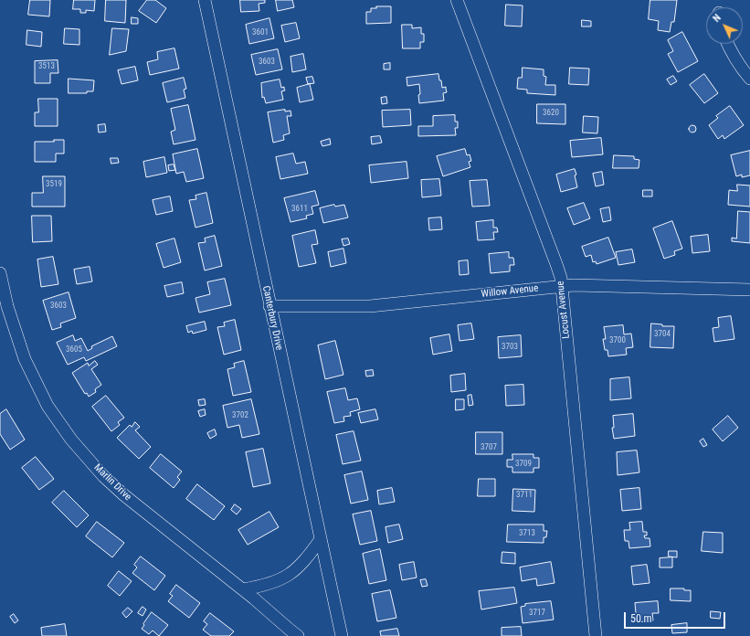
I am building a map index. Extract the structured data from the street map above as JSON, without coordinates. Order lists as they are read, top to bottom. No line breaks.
{"streets":{"street":["Willow Avenue","Locust Avenue","Canterbury Drive","Marlin Drive"]},"crossings":[["Willow Avenue","Locust Avenue"],["Willow Avenue","Canterbury Drive"]],"house_numbers":["3601","3603","3513","3620","3519","3611","3603","3704","3700","3703","3605","3702","3707","3709","3711","3713","3717"],"scale_bar":"50 m","north":"top left"}
